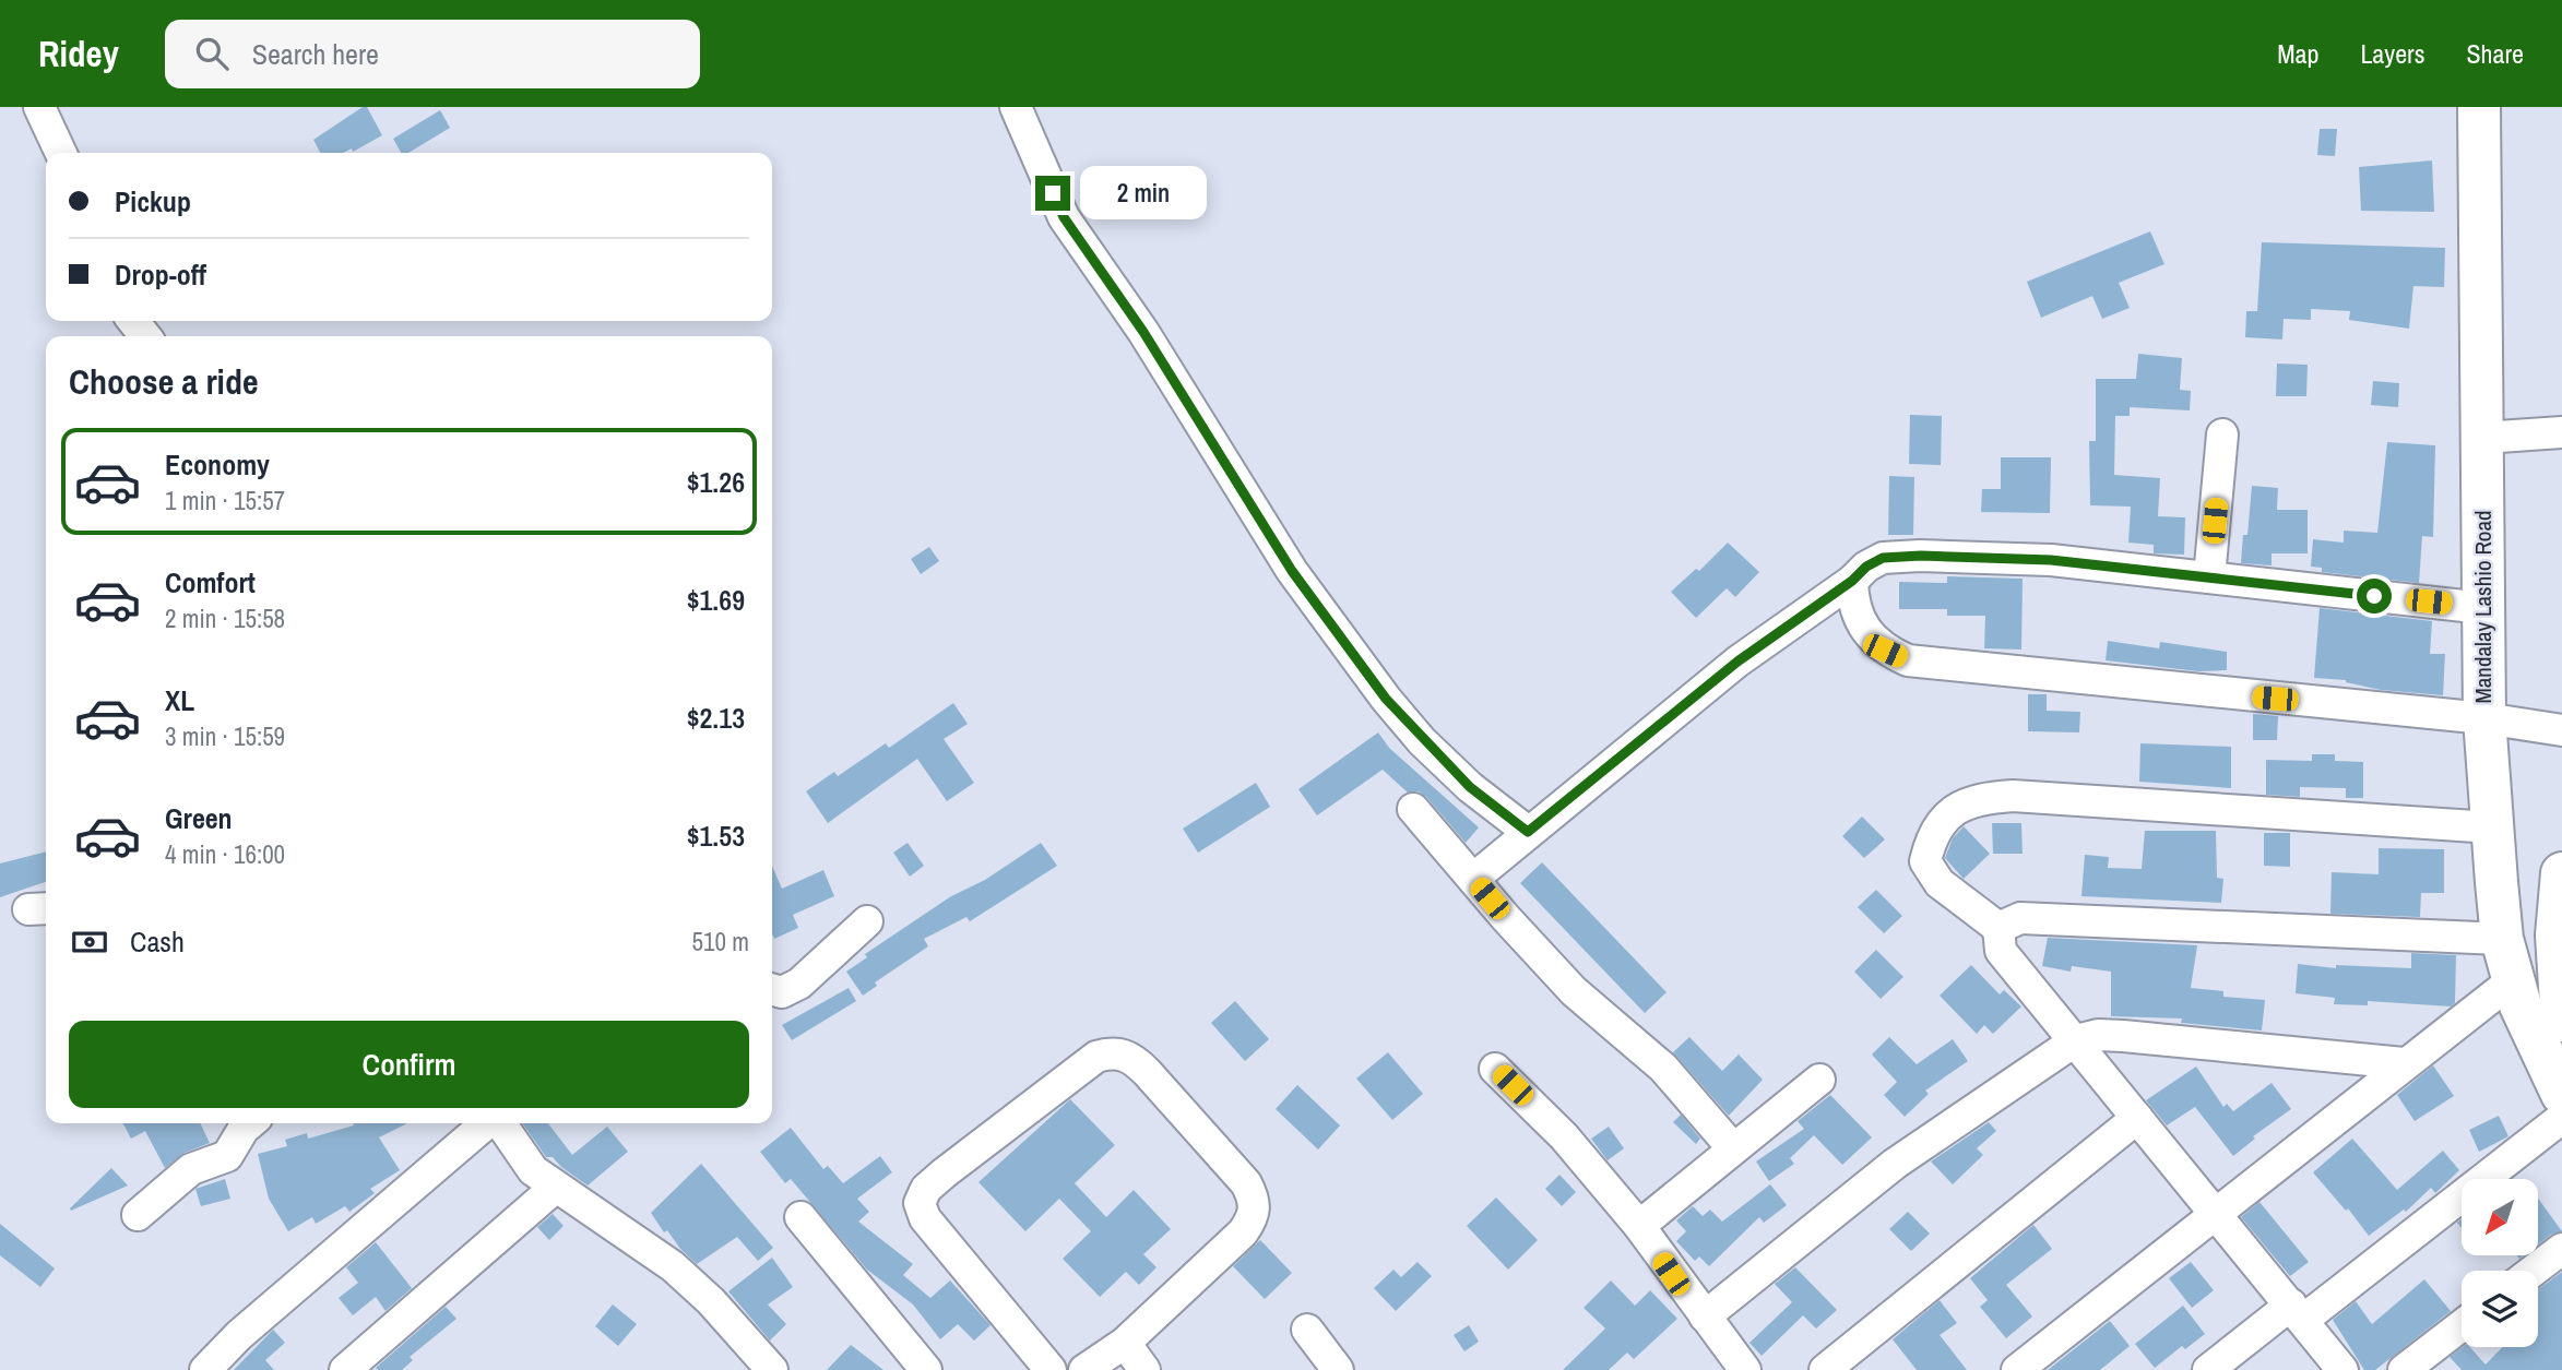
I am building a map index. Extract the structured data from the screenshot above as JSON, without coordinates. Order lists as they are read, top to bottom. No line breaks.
{"streets":{"highway":["Mandalay Lashio Road"]},"north":"bottom left","page":{"header":"Ridey","search":"Search here","nav":["Map","Layers","Share"],"banner":["Pickup","Drop-off"],"bubble":"2 min","heading":"Choose a ride","list":[{"name":"Economy","note":"1 min · 15:57","value":"$1.26"},{"name":"Comfort","note":"2 min · 15:58","value":"$1.69"},{"name":"XL","note":"3 min · 15:59","value":"$2.13"},{"name":"Green","note":"4 min · 16:00","value":"$1.53"}],"pay":["Cash","510 m"],"buttons":"Confirm"}}
